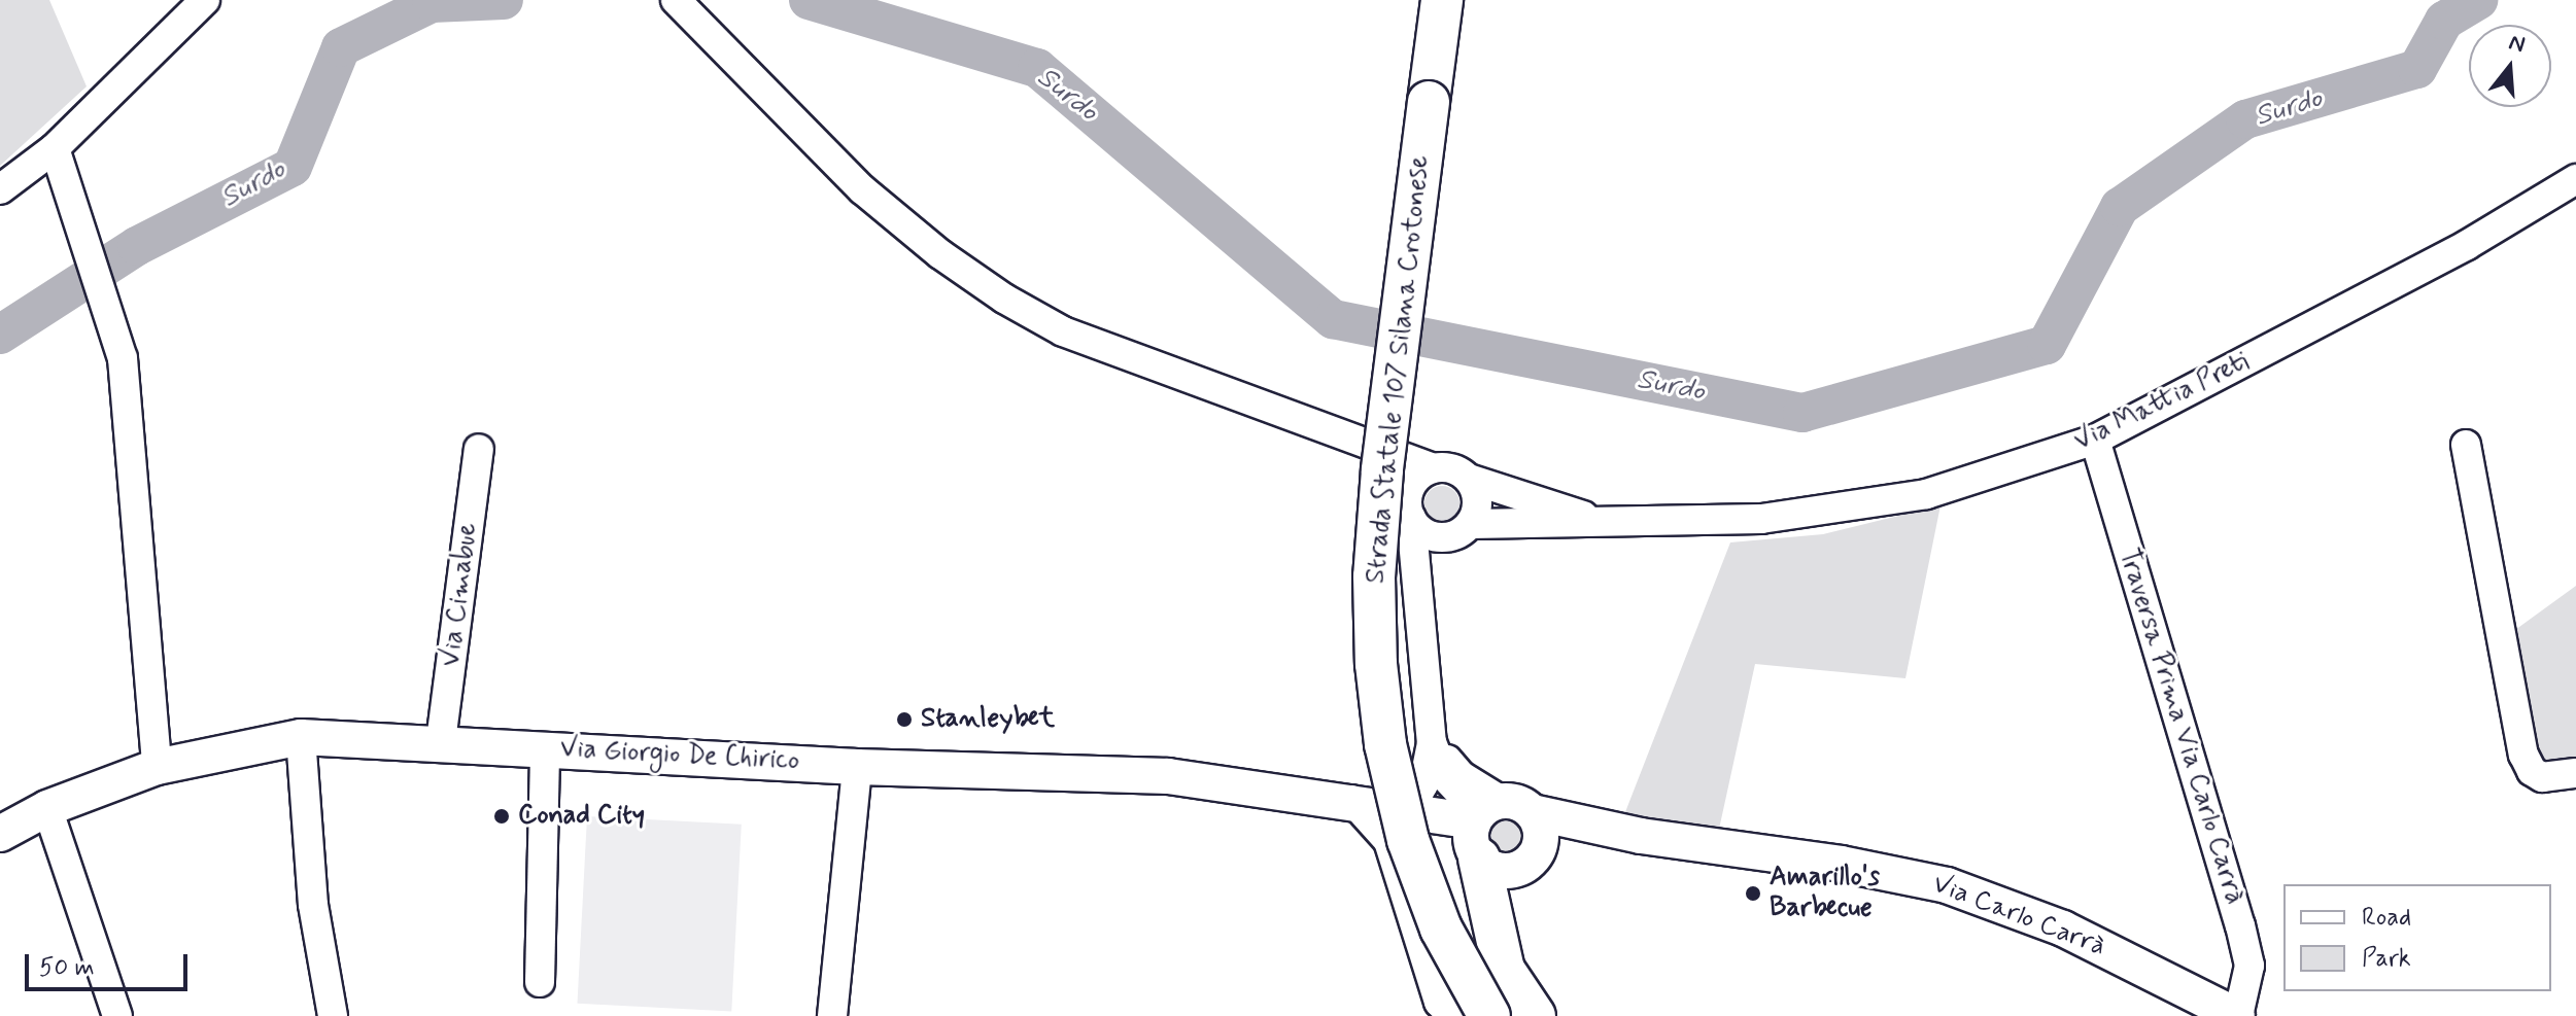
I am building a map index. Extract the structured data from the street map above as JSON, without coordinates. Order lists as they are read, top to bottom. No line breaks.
{"streets":{"highway":["Strada Statale 107 Silana Crotonese"],"main road":["Via Giorgio De Chirico","Via Carlo Carrà"],"street":["Via Mattia Preti","Via Cimabue","Traversa Prima Via Carlo Carrà"]},"crossings":[["Via Mattia Preti","Traversa Prima Via Carlo Carrà"],["Via Cimabue","Via Giorgio De Chirico"],["Traversa Prima Via Carlo Carrà","Via Carlo Carrà"],["Via Giorgio De Chirico","Via Carlo Carrà"]],"water":["Surdo"],"places":["Stanleybet","Conad City","Amarillo's Barbecue"],"legend":["Road","Park"],"scale_bar":"50 m","north":"top"}
